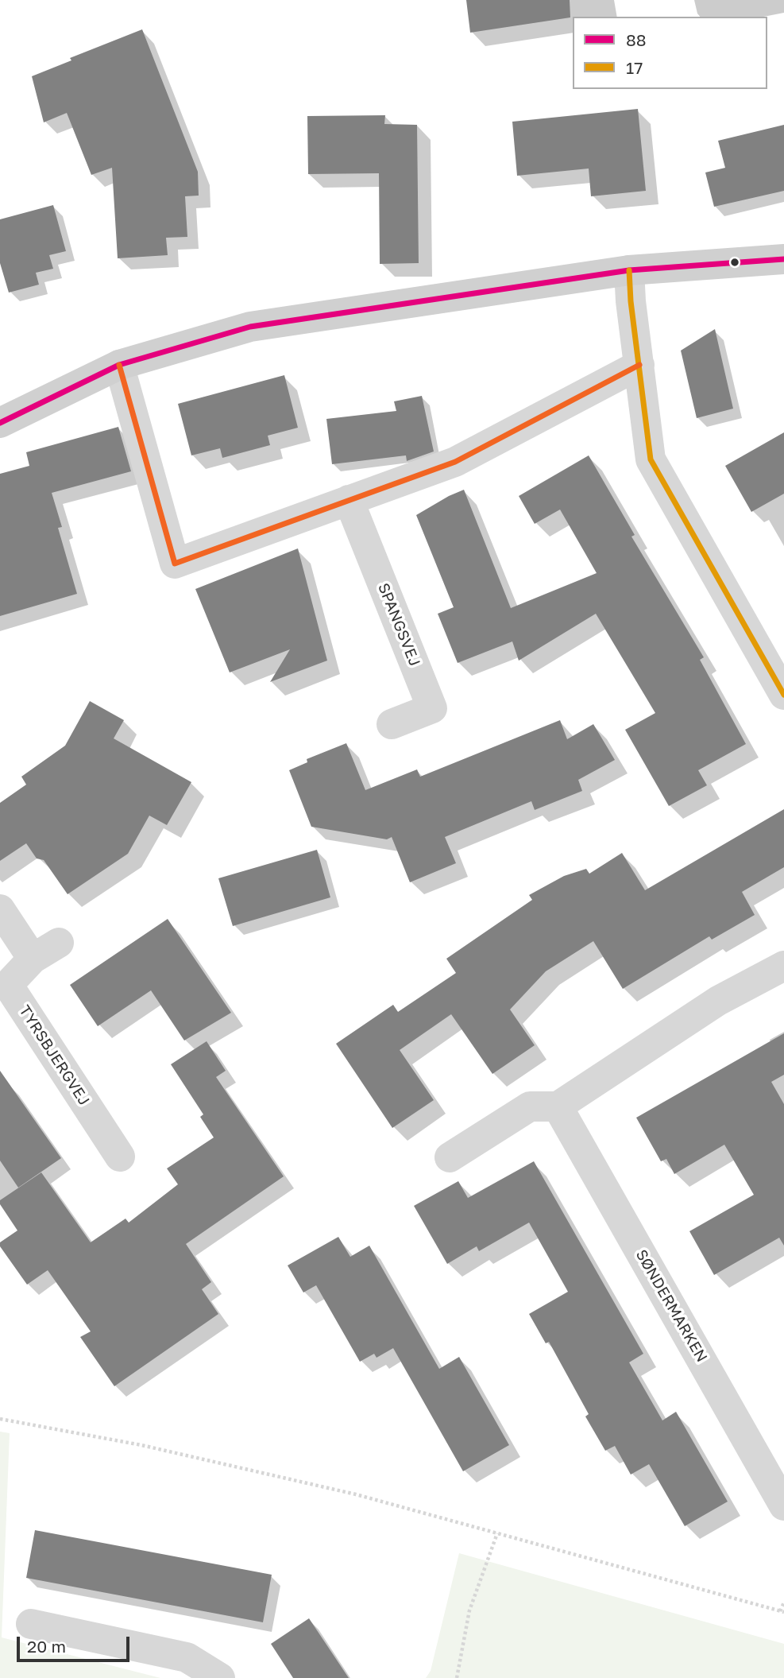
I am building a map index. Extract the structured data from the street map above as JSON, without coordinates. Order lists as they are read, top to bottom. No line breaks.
{"streets":{"street":["SPANGSVEJ","TYRSBJERGVEJ","SØNDERMARKEN"]},"lines":["transit line 88","transit line 17"],"legend":["88","17"],"scale_bar":"20 m"}
